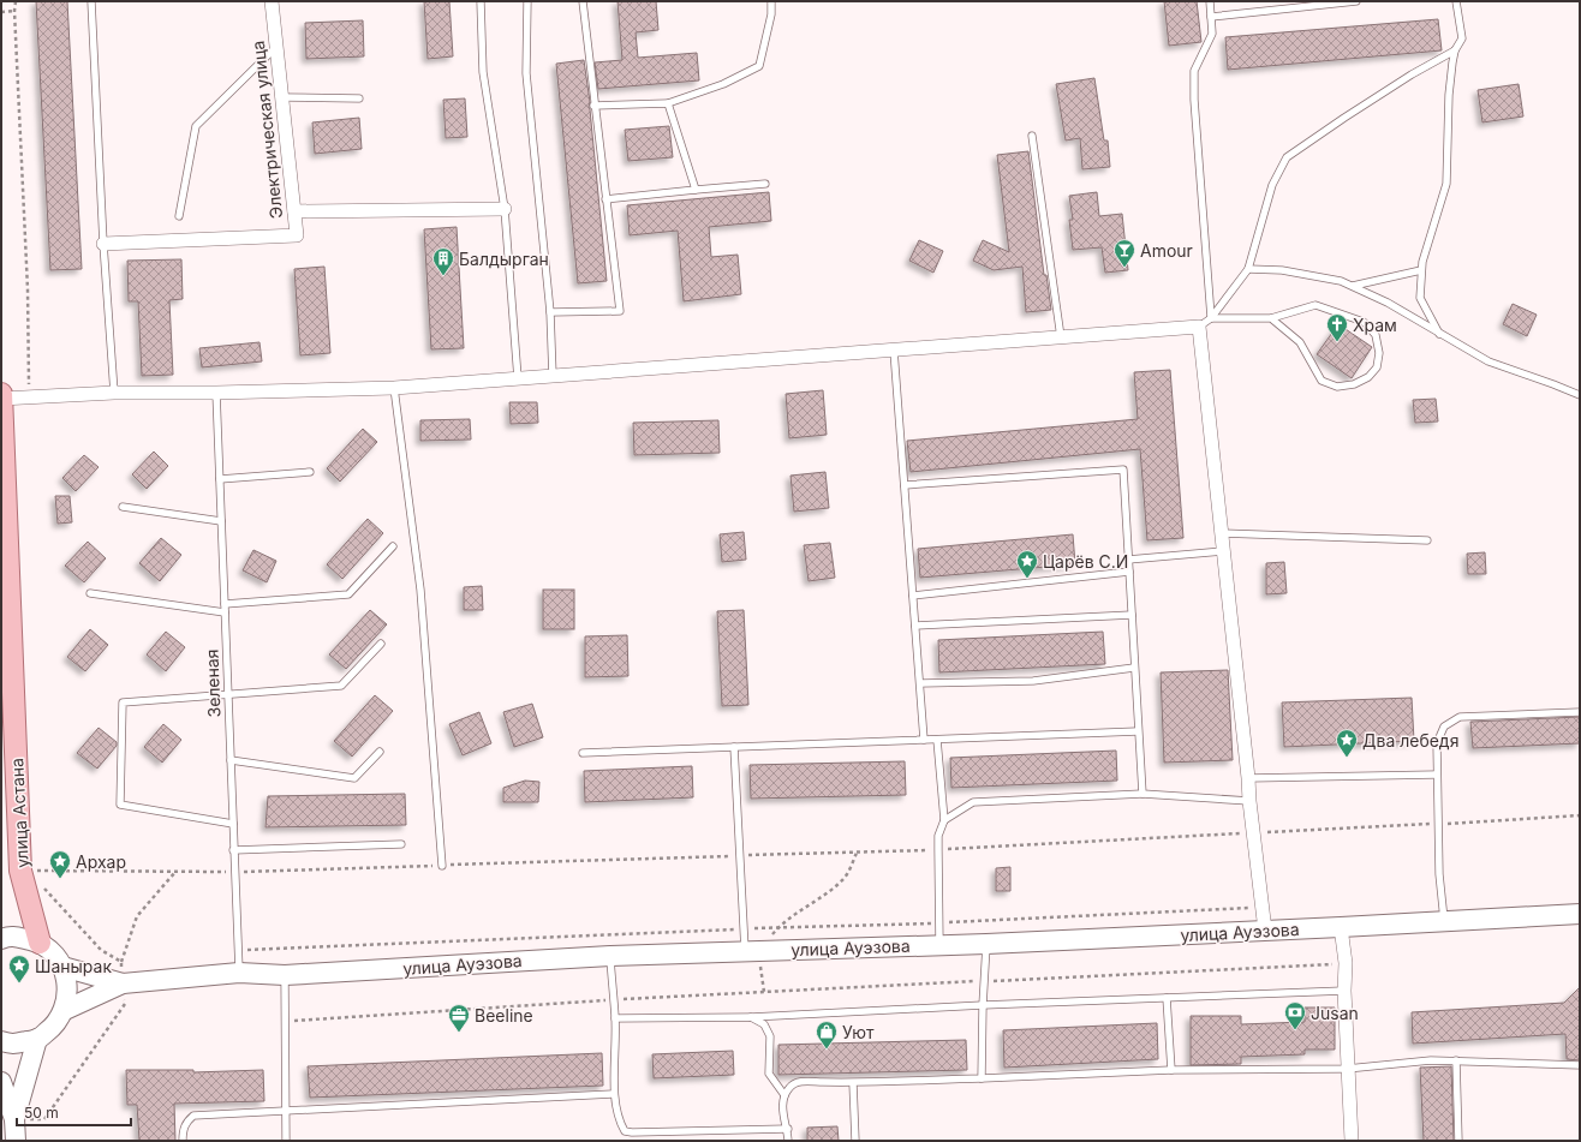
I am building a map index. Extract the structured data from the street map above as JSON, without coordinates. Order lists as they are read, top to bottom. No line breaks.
{"streets":{"main road":["улица Астана"],"street":["Электрическая улица","улица Ауэзова"],"lane":["Зеленая"]},"crossings":[["Зеленая","улица Ауэзова"]],"places":{"bar":["Amour"],"building":["Балдырган"],"church":["Храм"],"place":["Царёв С.И","Два лебедя","Архар","Шанырак"],"bank":["Jusan"],"office":["Beeline"],"shop":["Уют"]},"scale_bar":"50 m"}
